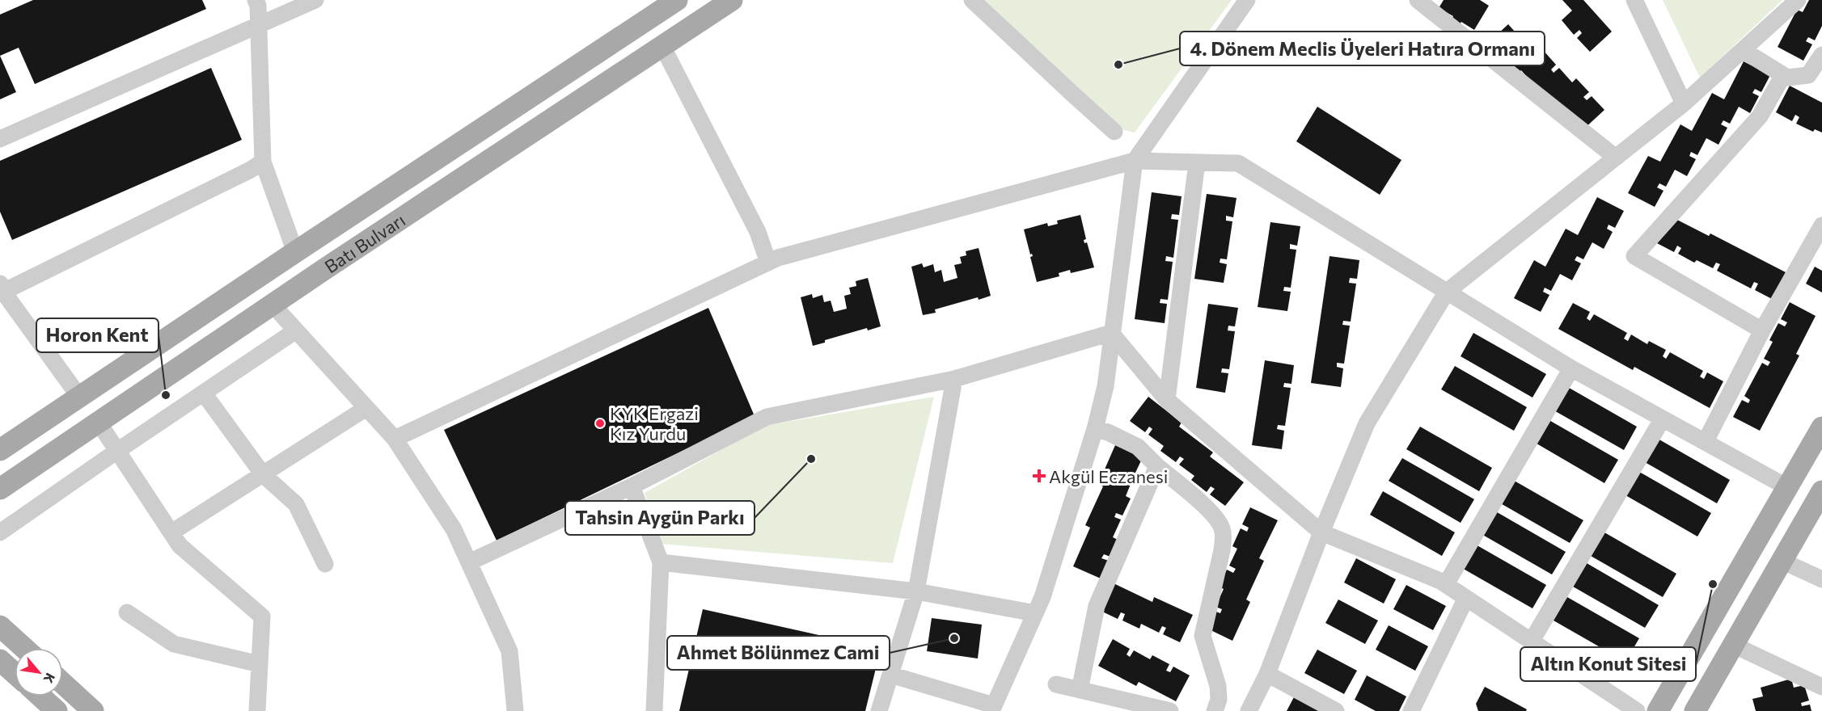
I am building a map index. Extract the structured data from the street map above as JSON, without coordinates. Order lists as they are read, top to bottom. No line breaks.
{"streets":{"main road":["Batı Bulvarı"]},"places":{"other":["4. Dönem Meclis Üyeleri Hatıra Ormanı","Horon Kent","KYK Ergazi Kız Yurdu","Tahsin Aygün Parkı","Altın Konut Sitesi","Ahmet Bölünmez Cami"],"health":["Akgül Eczanesi"]},"north":"bottom right"}
